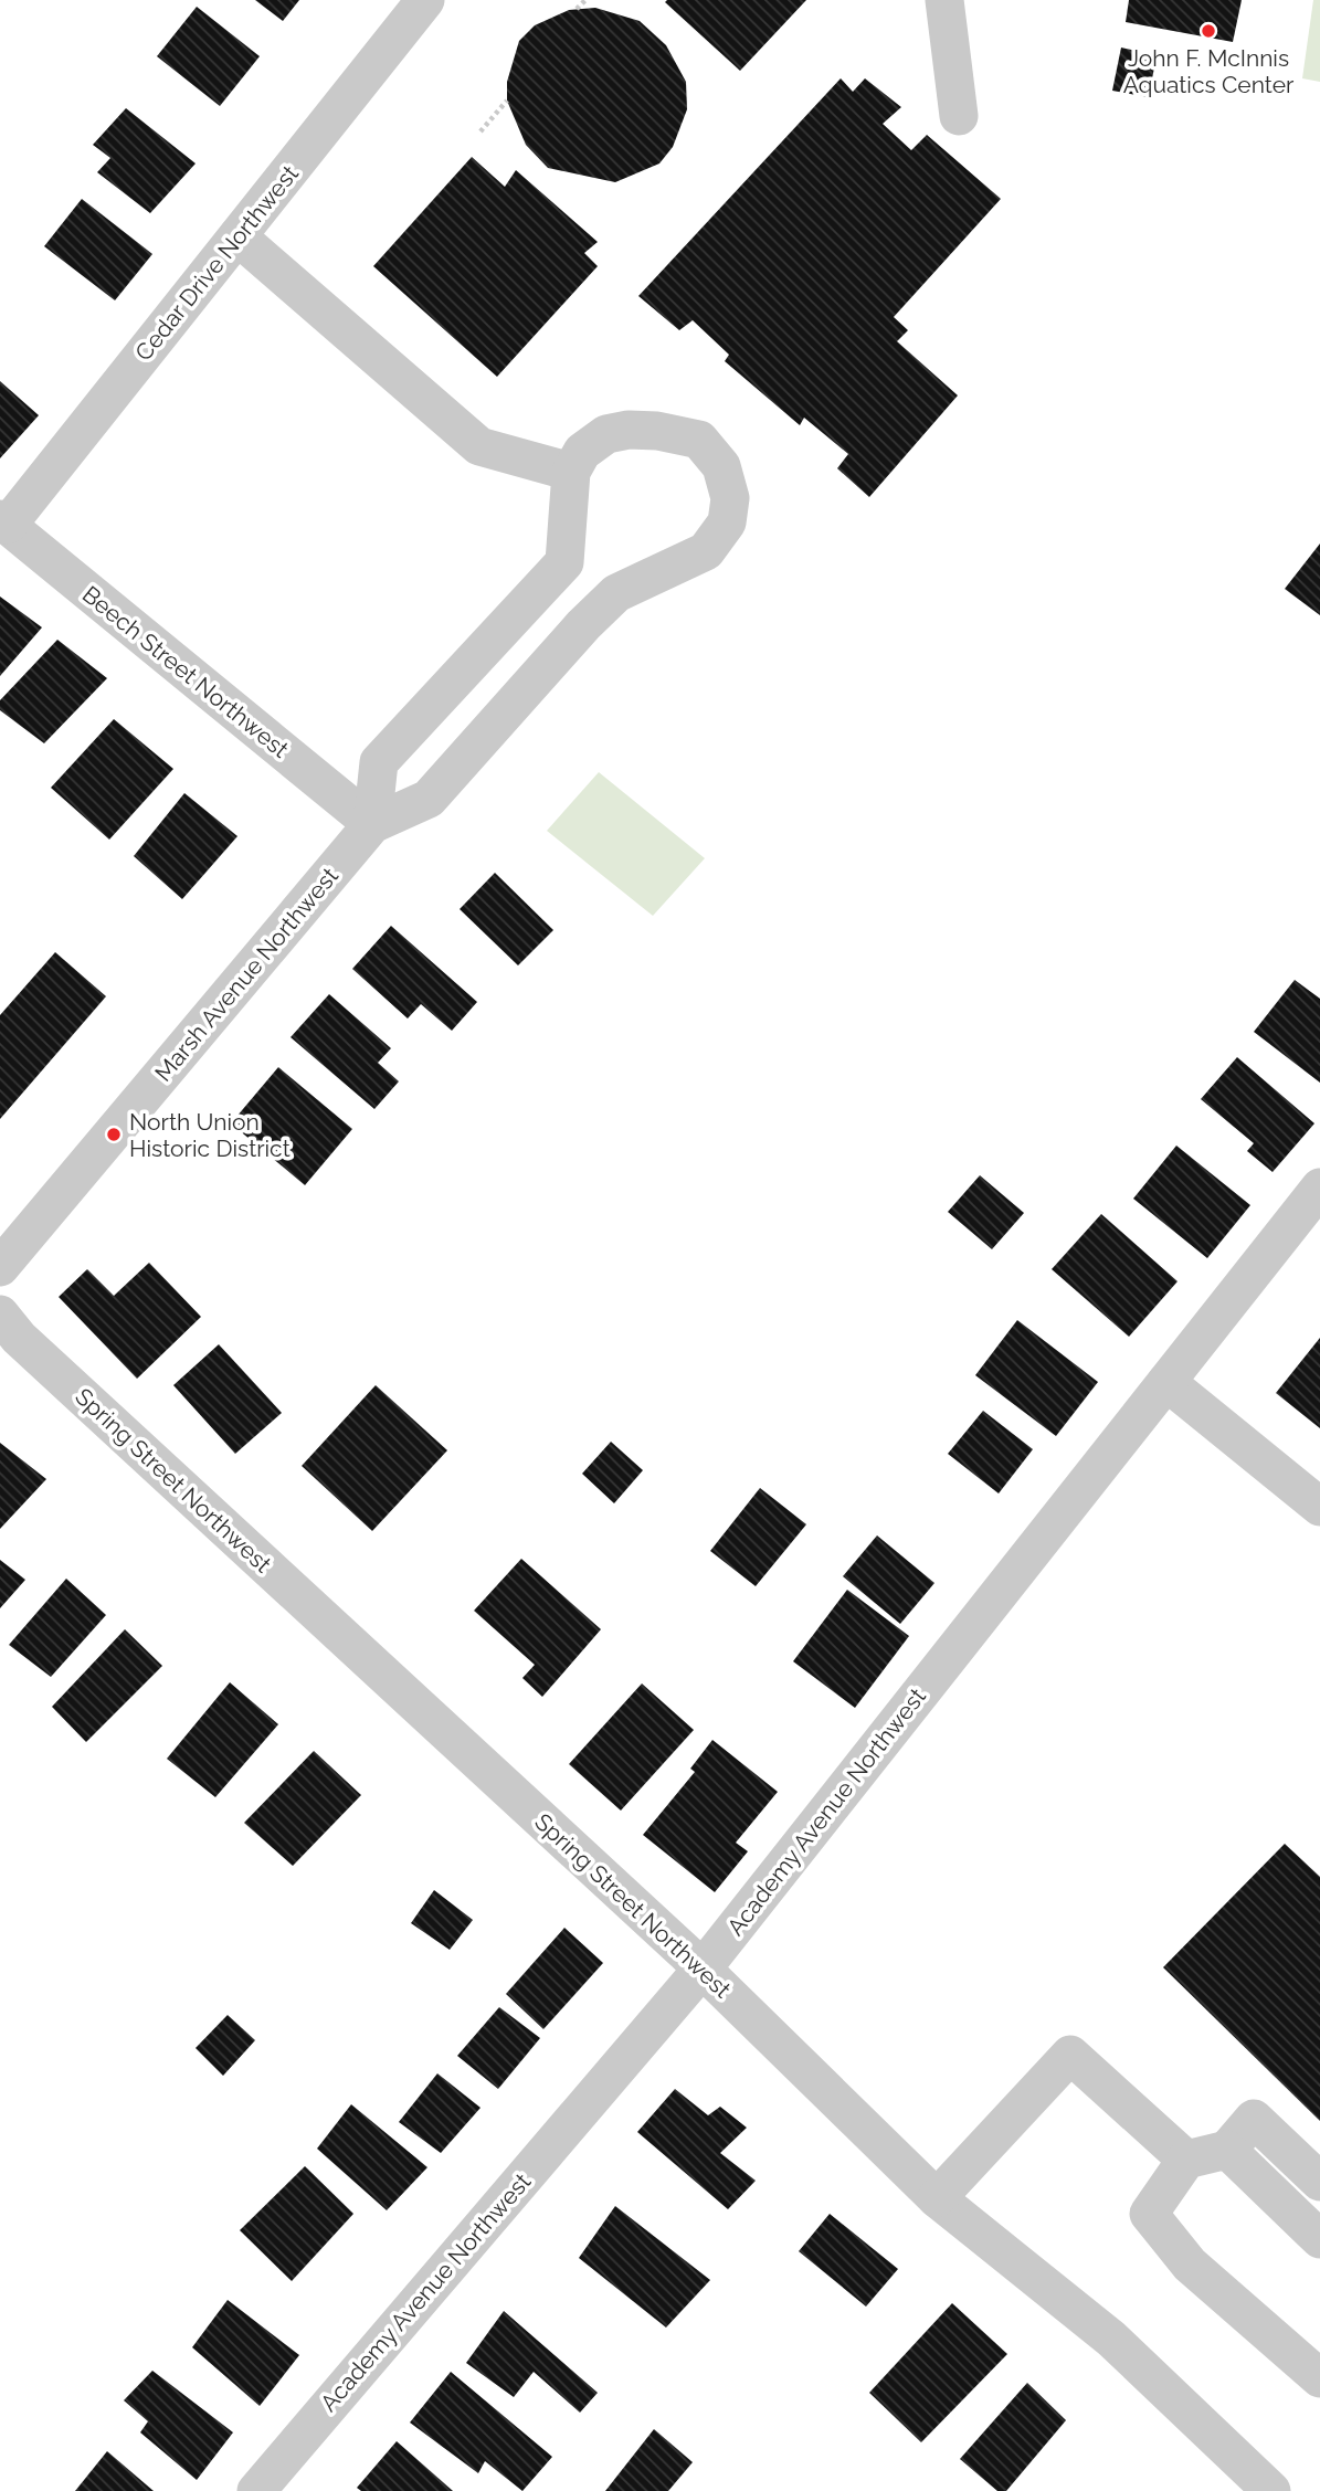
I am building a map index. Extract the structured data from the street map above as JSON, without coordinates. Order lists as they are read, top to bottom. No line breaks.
{"streets":{"street":["Cedar Drive Northwest","Beech Street Northwest","Marsh Avenue Northwest","Spring Street Northwest","Academy Avenue Northwest"]},"crossings":[["Cedar Drive Northwest","Beech Street Northwest"],["Beech Street Northwest","Marsh Avenue Northwest"],["Spring Street Northwest","Academy Avenue Northwest"]],"places":["John F. McInnis Aquatics Center","North Union Historic District"]}
